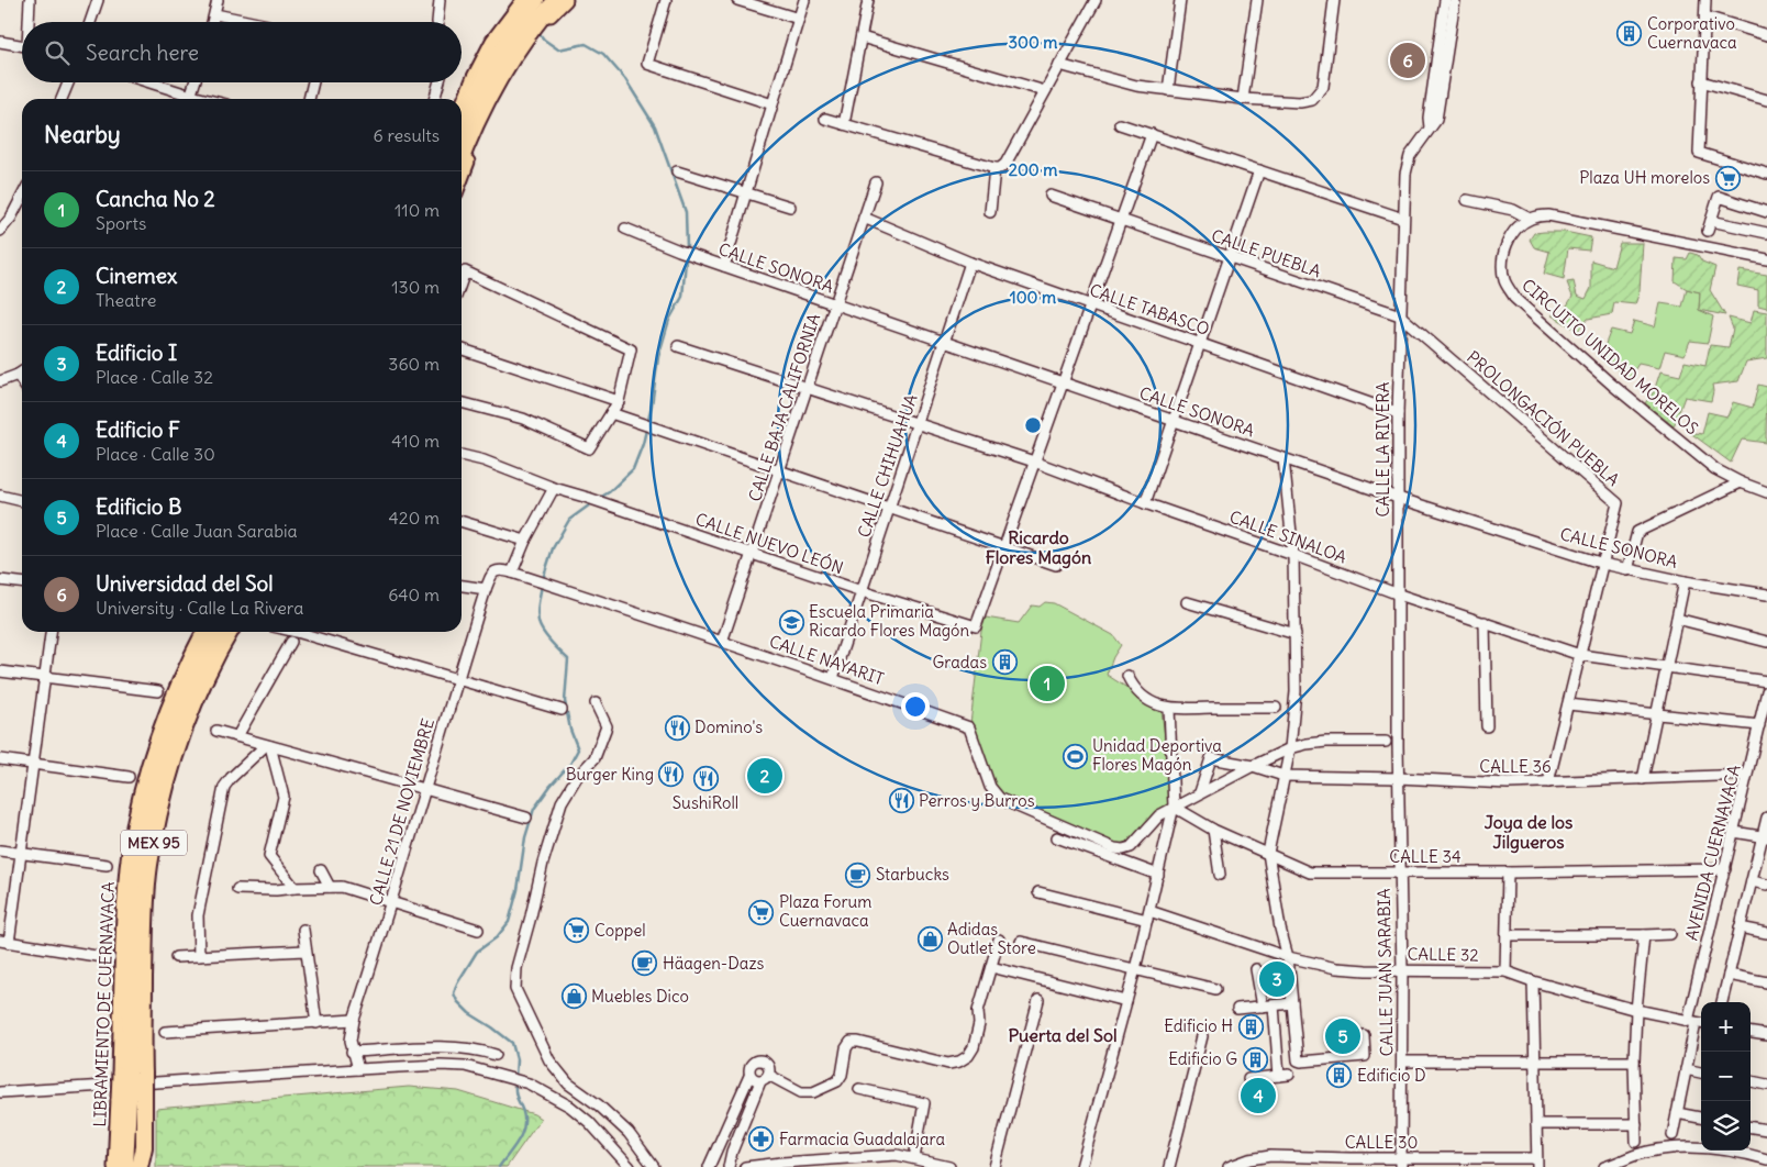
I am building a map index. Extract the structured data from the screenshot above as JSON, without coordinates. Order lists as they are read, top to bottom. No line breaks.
{"streets":{"highway":["MEX 95"],"main road":["LIBRAMIENTO DE CUERNAVACA"],"street":["CALLE PUEBLA","CALLE SONORA","CALLE TABASCO","CIRCUITO UNIDAD MORELOS","CALLE BAJA CALIFORNIA","PROLONGACIÓN PUEBLA","CALLE LA RIVERA","CALLE CHIHUAHUA","CALLE SINALOA","CALLE NUEVO LEÓN","CALLE NAYARIT","CALLE 36","CALLE 21 DE NOVIEMBRE","AVENIDA CUERNAVACA","CALLE 34","CALLE 32","CALLE JUAN SARABIA","CALLE 30"]},"crossings":[["CALLE PUEBLA","PROLONGACIÓN PUEBLA"],["CALLE PUEBLA","CALLE LA RIVERA"],["CALLE SONORA","CALLE BAJA CALIFORNIA"],["CALLE SONORA","PROLONGACIÓN PUEBLA"],["CALLE SONORA","CALLE LA RIVERA"],["CALLE SONORA","CALLE CHIHUAHUA"],["CALLE TABASCO","CALLE BAJA CALIFORNIA"],["CALLE TABASCO","CALLE LA RIVERA"],["CALLE TABASCO","CALLE CHIHUAHUA"],["CALLE BAJA CALIFORNIA","CALLE SINALOA"],["CALLE BAJA CALIFORNIA","CALLE NUEVO LEÓN"],["CALLE BAJA CALIFORNIA","CALLE NAYARIT"],["PROLONGACIÓN PUEBLA","CALLE LA RIVERA"],["CALLE LA RIVERA","CALLE SINALOA"],["CALLE LA RIVERA","CALLE 36"],["CALLE LA RIVERA","CALLE JUAN SARABIA"],["CALLE CHIHUAHUA","CALLE SINALOA"],["CALLE CHIHUAHUA","CALLE NUEVO LEÓN"],["CALLE CHIHUAHUA","CALLE NAYARIT"],["CALLE NAYARIT","CALLE 21 DE NOVIEMBRE"],["CALLE NAYARIT","CALLE 34"],["CALLE 36","AVENIDA CUERNAVACA"],["CALLE 36","CALLE JUAN SARABIA"],["MEX 95","LIBRAMIENTO DE CUERNAVACA"],["AVENIDA CUERNAVACA","CALLE 34"],["AVENIDA CUERNAVACA","CALLE 32"],["CALLE 34","CALLE JUAN SARABIA"],["CALLE 32","CALLE JUAN SARABIA"],["CALLE JUAN SARABIA","CALLE 30"]],"districts":["Ricardo Flores Magón","Joya de los Jilgueros","Puerta del Sol"],"places":{"building":["Corporativo Cuernavaca","Gradas","Edificio H","Edificio G","Edificio D"],"supermarket":["Plaza UH morelos","Plaza Forum Cuernavaca","Coppel"],"school or university":["Escuela Primaria Ricardo Flores Magón"],"restaurant":["Domino's","Burger King","SushiRoll","Perros y Burros"],"sports":["Unidad Deportiva Flores Magón"],"cafe":["Starbucks","Häagen-Dazs"],"shop":["Adidas Outlet Store","Muebles Dico"],"pharmacy":["Farmacia Guadalajara"]},"page":{"search":"Search here","pins":["6","1","2","3","5","4"],"heading":["Nearby","6 results"],"list":[{"mark":"1","name":"Cancha No 2","note":"Sports","value":"110 m"},{"mark":"2","name":"Cinemex","note":"Theatre","value":"130 m"},{"mark":"3","name":"Edificio I","note":"Place · Calle 32","value":"360 m"},{"mark":"4","name":"Edificio F","note":"Place · Calle 30","value":"410 m"},{"mark":"5","name":"Edificio B","note":"Place · Calle Juan Sarabia","value":"420 m"},{"mark":"6","name":"Universidad del Sol","note":"University · Calle La Rivera","value":"640 m"}],"map_buttons":["+","−"]},"rings":["300 m","200 m","100 m"]}
